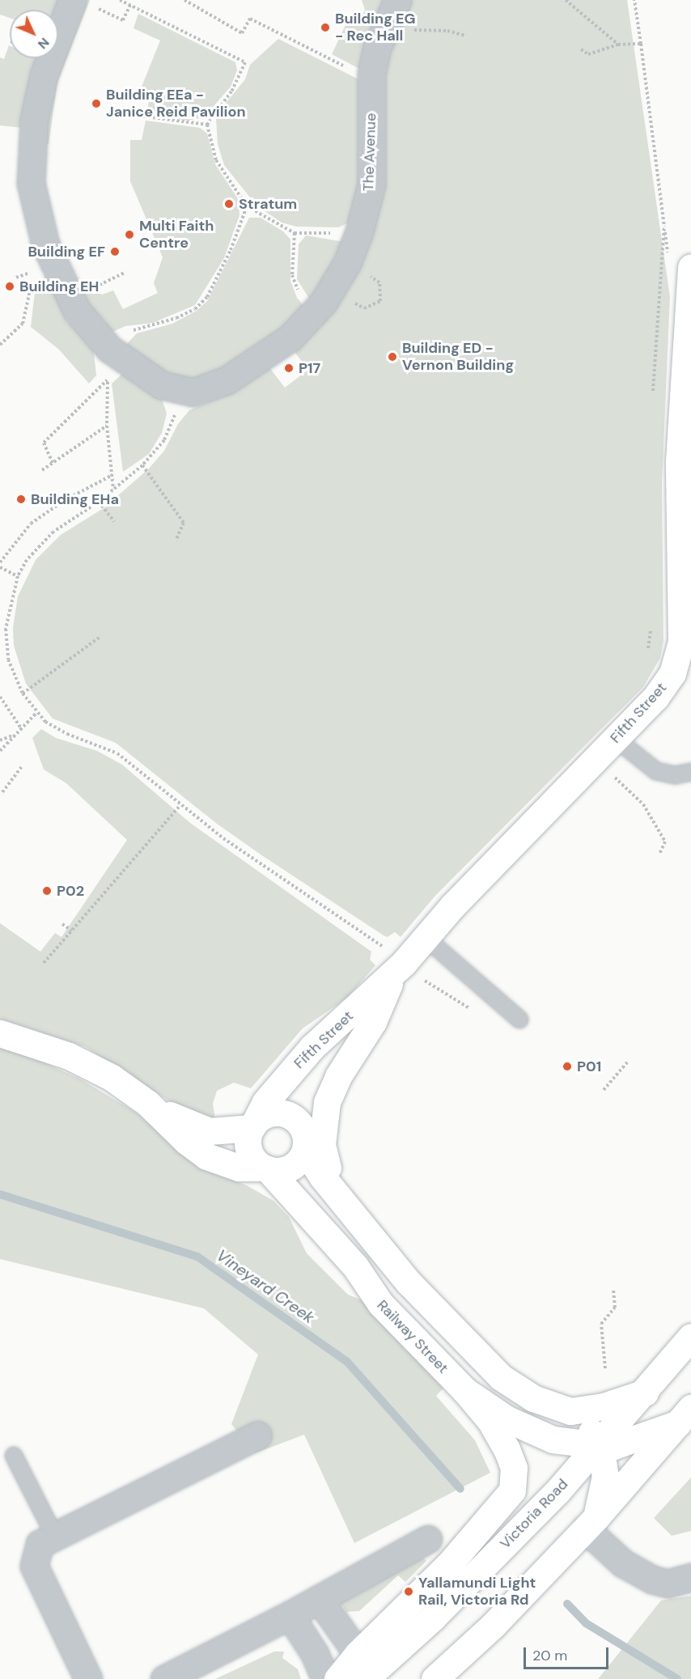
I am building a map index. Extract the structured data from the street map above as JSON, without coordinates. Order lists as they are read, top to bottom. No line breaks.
{"streets":{"main road":["Fifth Street","Railway Street","Victoria Road"],"street":["The Avenue"]},"crossings":[["Fifth Street","Railway Street"],["Railway Street","Victoria Road"]],"water":["Vineyard Creek"],"places":["Building EG - Rec Hall","Building EEa - Janice Reid Pavilion","Stratum","Multi Faith Centre","Building EF","Building EH","Building ED - Vernon Building","P17","Building EHa","P02","P01","Yallamundi Light Rail, Victoria Rd"],"scale_bar":"20 m","north":"bottom right"}
